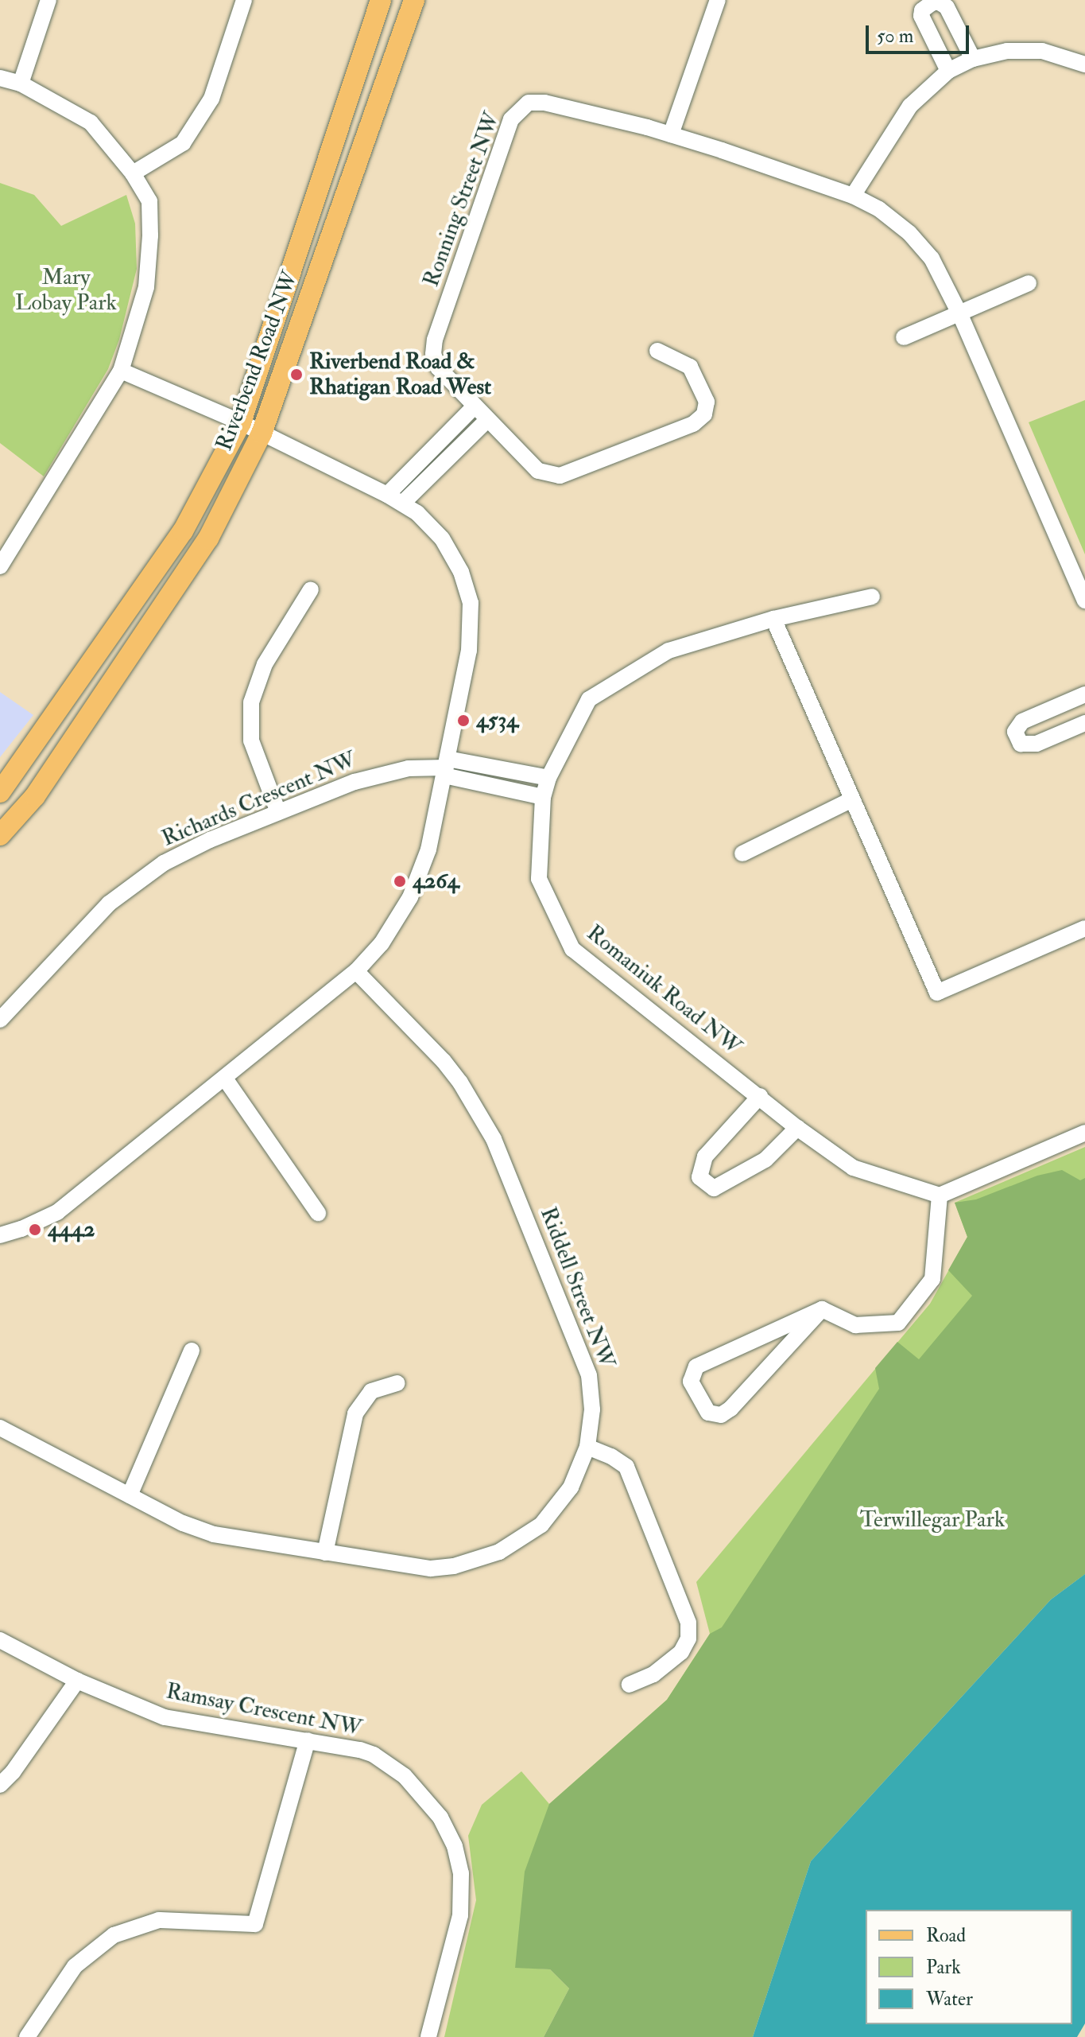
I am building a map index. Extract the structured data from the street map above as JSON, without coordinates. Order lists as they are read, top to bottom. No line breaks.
{"streets":{"main road":["Riverbend Road NW"],"street":["Ronning Street NW","Richards Crescent NW","Romaniuk Road NW","Riddell Street NW","Ramsay Crescent NW"]},"parks":["Mary Lobay Park","Terwillegar Park"],"places":["Riverbend Road & Rhatigan Road West","4534","4264","4442"],"legend":["Road","Park","Water"],"scale_bar":"50 m"}
